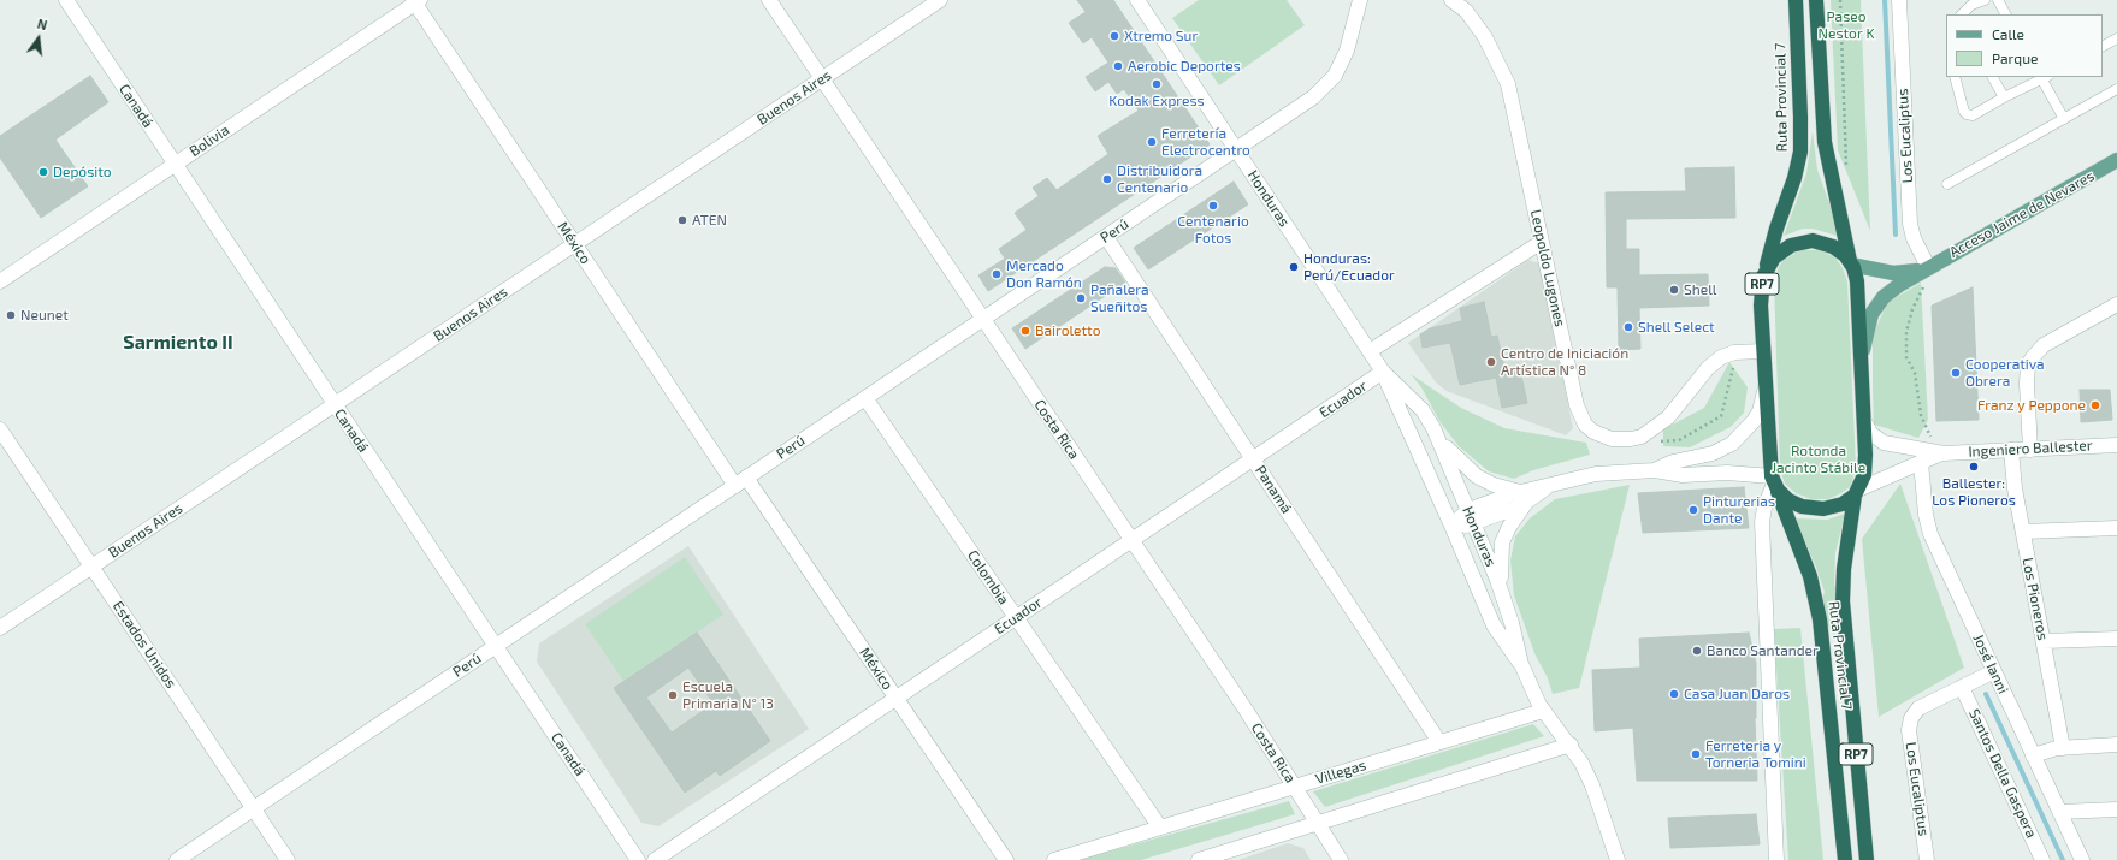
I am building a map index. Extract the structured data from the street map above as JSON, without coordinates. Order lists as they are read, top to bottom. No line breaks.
{"streets":{"highway":["Ruta Provincial 7","RP7"],"main road":["Acceso Jaime de Nevares"],"street":["Buenos Aires","Canadá","Los Eucaliptus","Bolivia","Honduras","Perú","México","Leopoldo Lugones","Ecuador","Costa Rica","Ingeniero Ballester","Panamá","Colombia","Los Pioneros","Estados Unidos","José Ianni","Villegas","Santos Della Gaspera"]},"crossings":[["Buenos Aires","Canadá"],["Buenos Aires","México"],["Buenos Aires","Costa Rica"],["Buenos Aires","Estados Unidos"],["Ruta Provincial 7","RP7"],["Ruta Provincial 7","Ingeniero Ballester"],["Canadá","Bolivia"],["Canadá","Perú"],["Los Eucaliptus","Acceso Jaime de Nevares"],["Los Eucaliptus","Santos Della Gaspera"],["Bolivia","México"],["Honduras","Perú"],["Honduras","Ecuador"],["Honduras","Villegas"],["Acceso Jaime de Nevares","RP7"],["Perú","México"],["Perú","Costa Rica"],["Perú","Panamá"],["Perú","Colombia"],["Perú","Estados Unidos"],["México","Ecuador"],["Leopoldo Lugones","RP7"],["RP7","Ingeniero Ballester"],["Ecuador","Costa Rica"],["Ecuador","Panamá"],["Ecuador","Colombia"],["Costa Rica","Villegas"],["Ingeniero Ballester","Los Pioneros"],["Ingeniero Ballester","José Ianni"],["Panamá","Villegas"],["Colombia","Villegas"]],"districts":["Sarmiento II"],"parks":["Paseo Nestor K","Rotonda Jacinto Stábile"],"places":["Xtremo Sur","Aerobic Deportes","Kodak Express","Ferretería Electrocentro","Depósito","Distribuidora Centenario","Centenario Fotos","ATEN","Honduras: Perú/Ecuador","Mercado Don Ramón","Shell","Pañalera Sueñitos","Neunet","Shell Select","Bairoletto","Centro de Iniciación Artística N° 8","Cooperativa Obrera","Franz y Peppone","Ballester: Los Pioneros","Pinturerias Dante","Banco Santander","Casa Juan Daros","Escuela Primaria N° 13","Ferreteria y Torneria Tomini"],"legend":["Calle","Parque"],"north":"top"}
